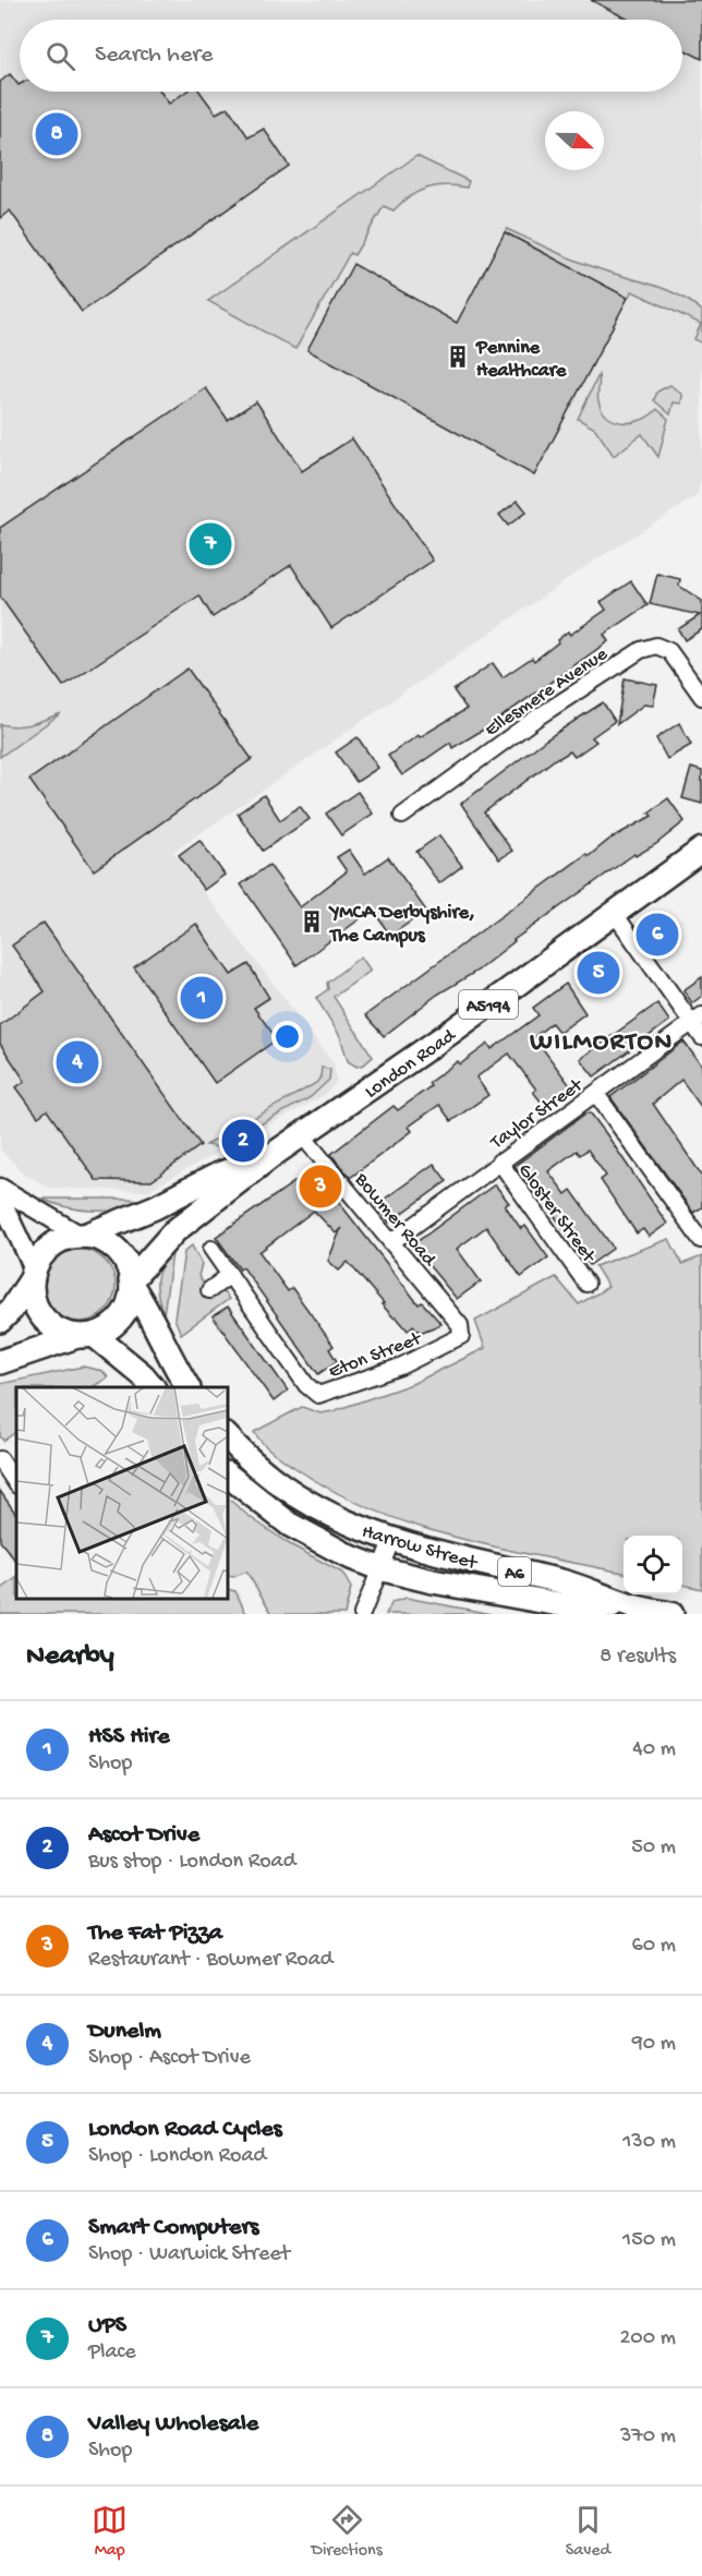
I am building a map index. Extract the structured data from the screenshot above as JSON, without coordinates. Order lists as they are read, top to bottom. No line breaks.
{"streets":{"main road":["A5194","London Road","Harrow Street","A6"],"street":["Ellesmere Avenue","Taylor Street","Gloster Street","Bowmer Road","Eton Street"]},"crossings":[["London Road","Bowmer Road"],["Taylor Street","Gloster Street"],["Taylor Street","Bowmer Road"],["Bowmer Road","Eton Street"],["Harrow Street","A6"]],"districts":["WILMORTON"],"places":{"building":["Pennine Healthcare","YMCA Derbyshire, The Campus"]},"north":"right","page":{"search":"Search here","pins":["8","7","6","5","1","4","2","3"],"heading":["Nearby","8 results"],"list":[{"mark":"1","name":"HSS Hire","note":"Shop","value":"40 m"},{"mark":"2","name":"Ascot Drive","note":"Bus stop · London Road","value":"50 m"},{"mark":"3","name":"The Fat Pizza","note":"Restaurant · Bowmer Road","value":"60 m"},{"mark":"4","name":"Dunelm","note":"Shop · Ascot Drive","value":"90 m"},{"mark":"5","name":"London Road Cycles","note":"Shop · London Road","value":"130 m"},{"mark":"6","name":"Smart Computers","note":"Shop · Warwick Street","value":"150 m"},{"mark":"7","name":"UPS","note":"Place","value":"200 m"},{"mark":"8","name":"Valley Wholesale","note":"Shop","value":"370 m"}],"nav":["Map","Directions","Saved"]}}
